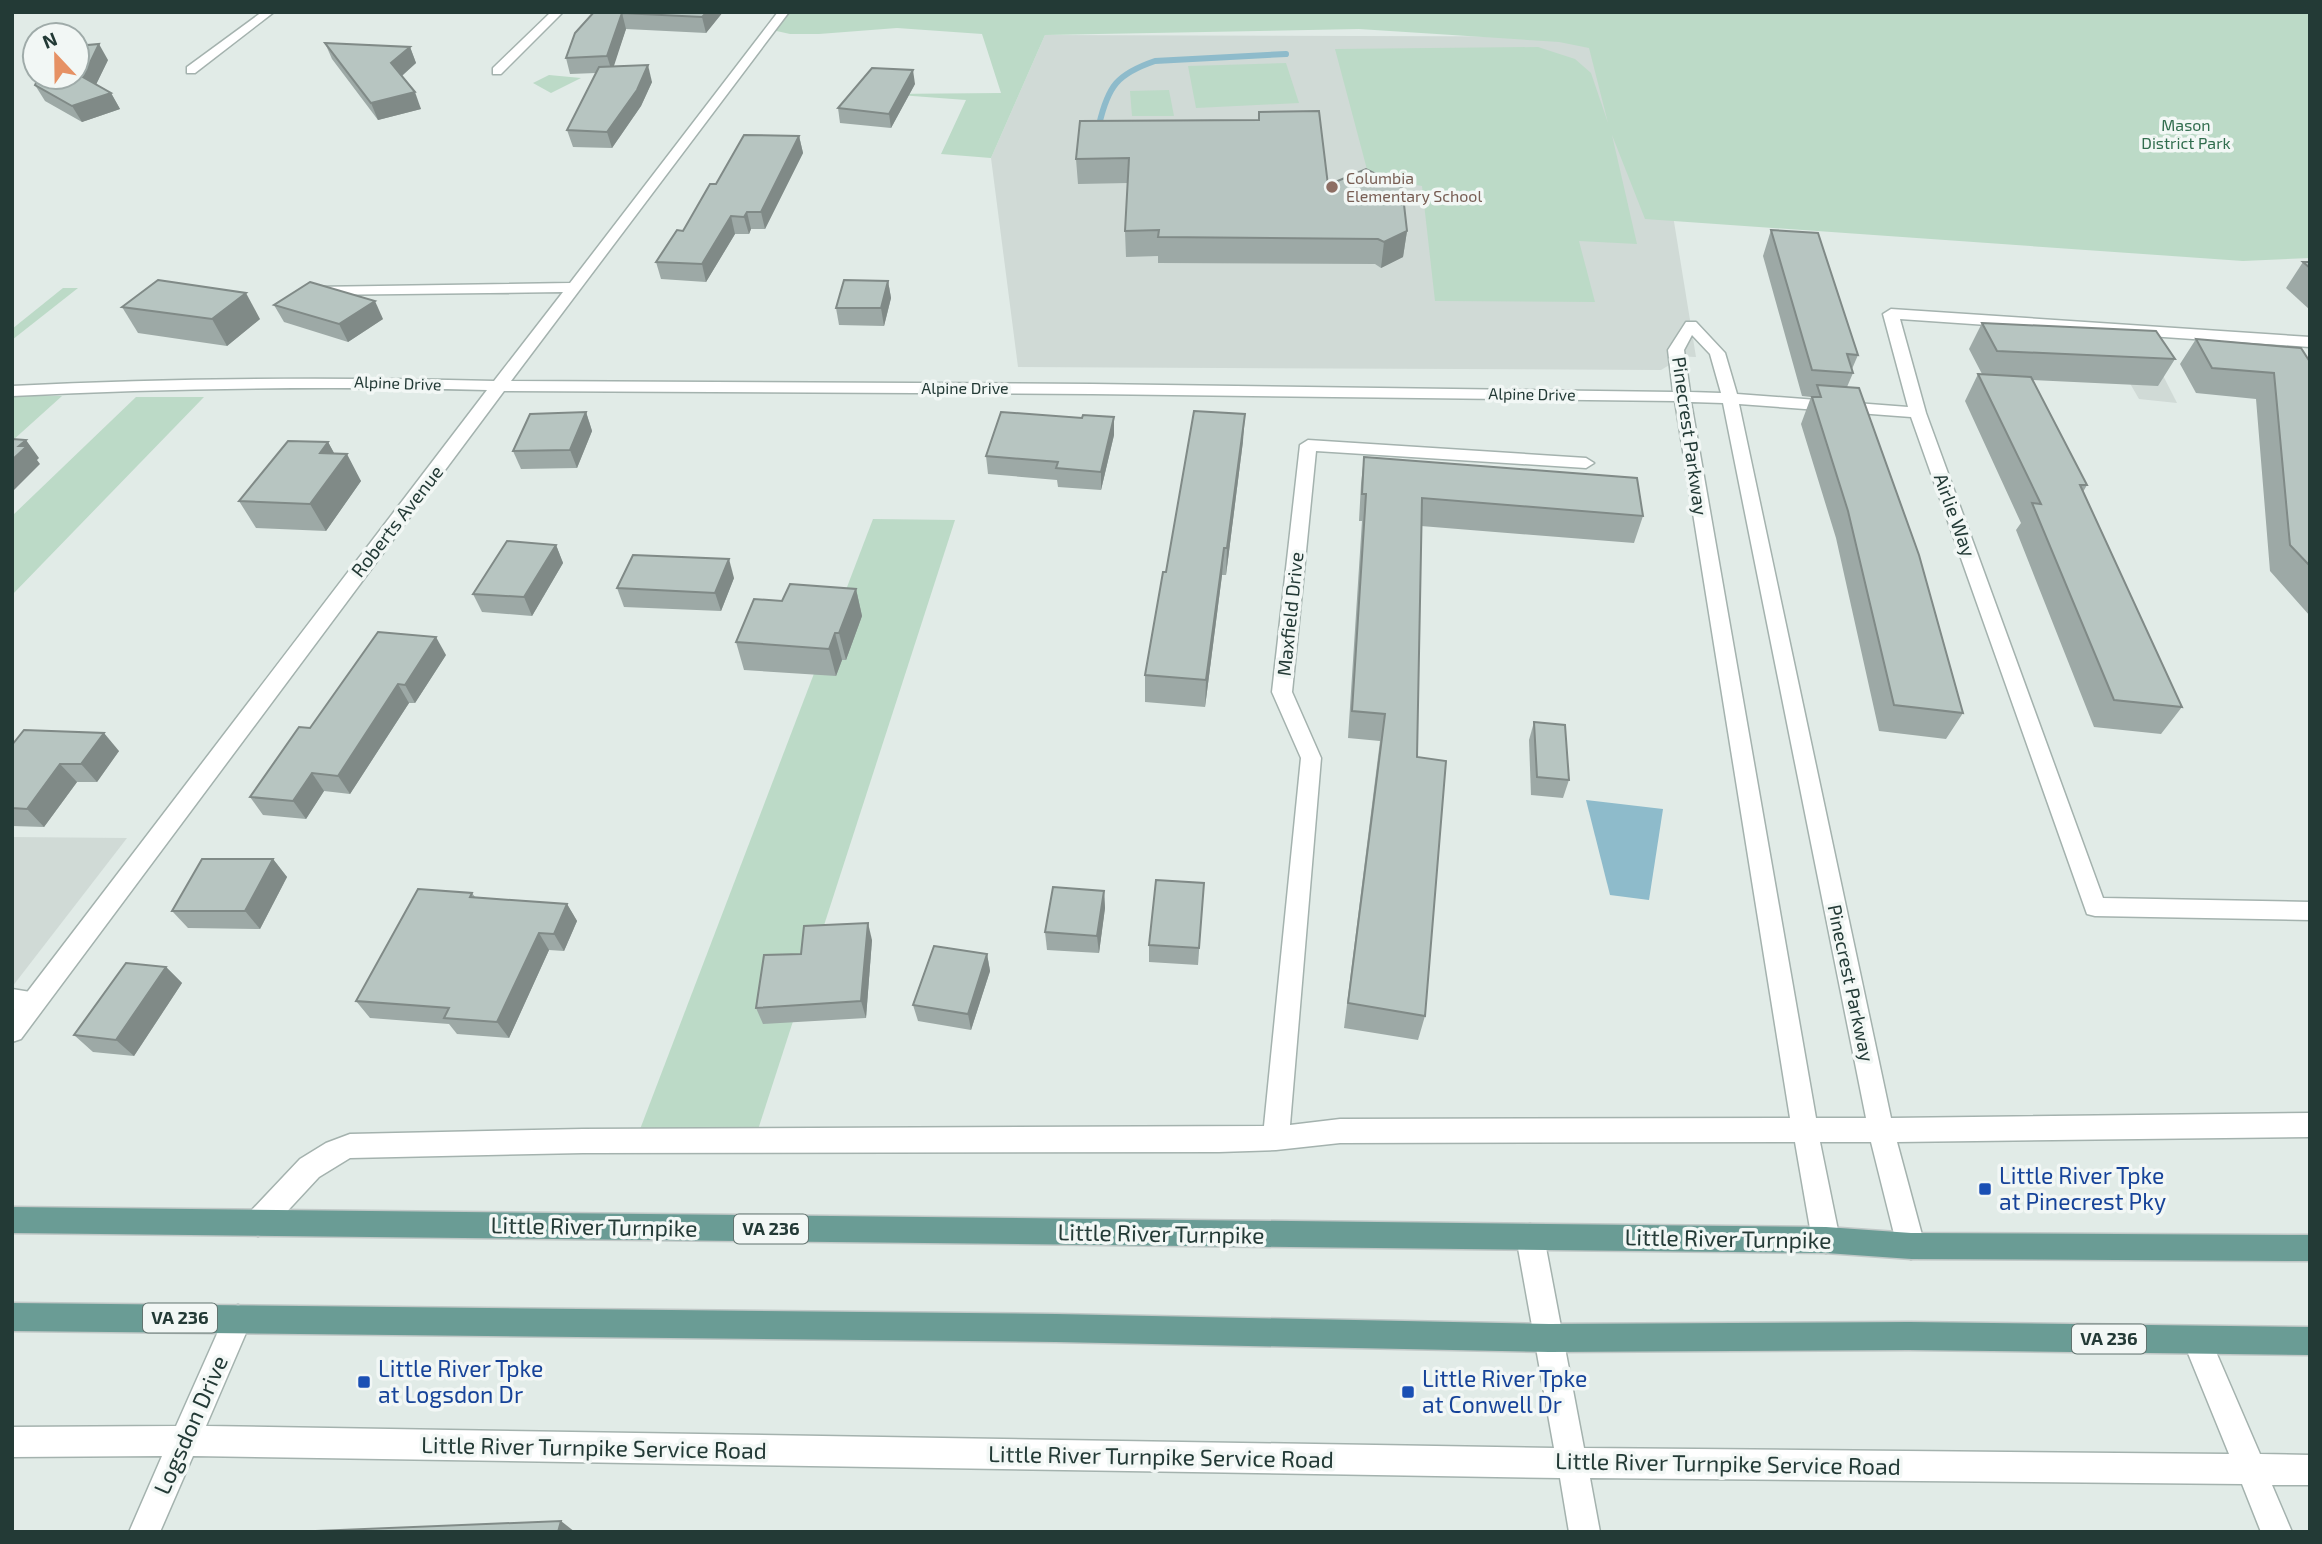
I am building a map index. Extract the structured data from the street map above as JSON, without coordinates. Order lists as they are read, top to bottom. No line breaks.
{"streets":{"main road":["Little River Turnpike","VA 236"],"street":["Alpine Drive","Pinecrest Parkway","Airlie Way","Roberts Avenue","Maxfield Drive","Logsdon Drive","Little River Turnpike Service Road"]},"crossings":[["Alpine Drive","Pinecrest Parkway"],["Alpine Drive","Airlie Way"],["Alpine Drive","Roberts Avenue"],["Pinecrest Parkway","Little River Turnpike"],["VA 236","Logsdon Drive"],["Logsdon Drive","Little River Turnpike Service Road"]],"parks":["Mason District Park"],"places":{"other":["Columbia Elementary School"],"transit":["Little River Tpke at Pinecrest Pky","Little River Tpke at Logsdon Dr","Little River Tpke at Conwell Dr"]},"north":"top"}
